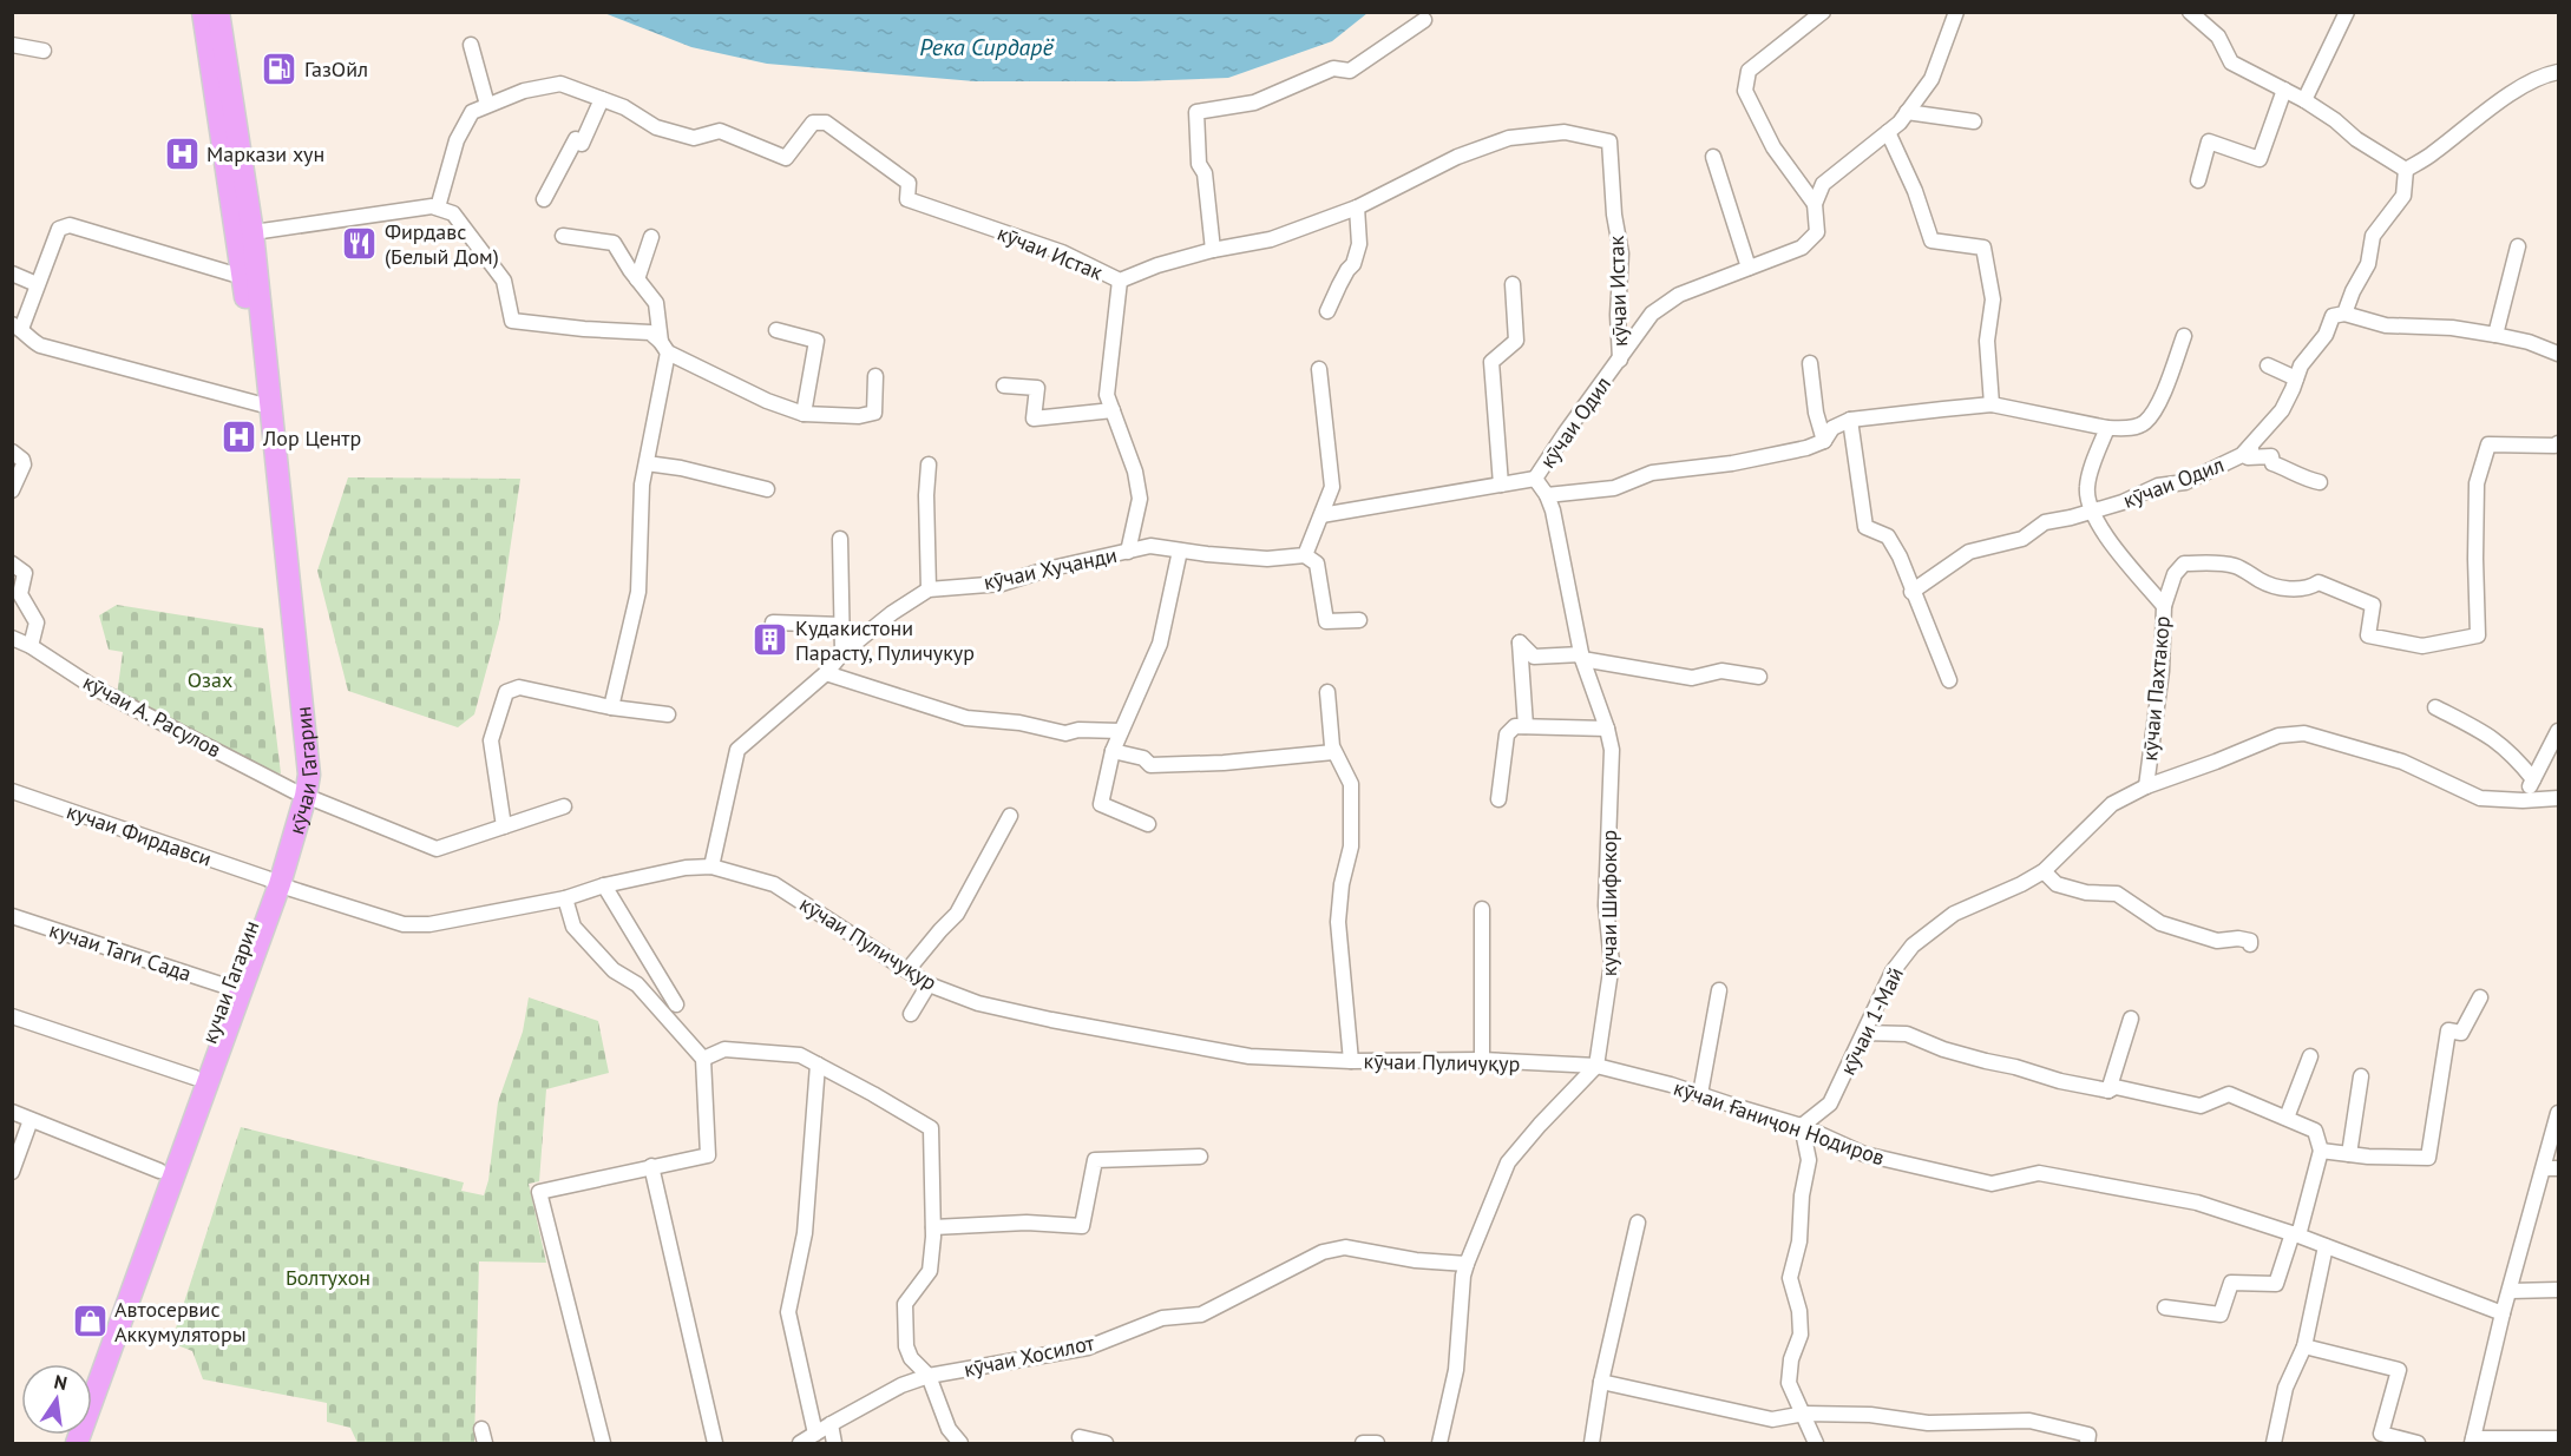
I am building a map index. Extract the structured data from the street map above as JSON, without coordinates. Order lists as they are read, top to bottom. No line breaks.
{"streets":{"highway":["кӯчаи Гагарин","кучаи Гагарин"],"street":["кӯчаи Истак","кӯчаи Одил","кӯчаи Хуҷанди","кӯчаи Пахтакор","кӯчаи А. Расулов","кучаи Фирдавси","кучаи Шифокор","кӯчаи Пуличуқур","кучаи Таги Сада","кӯчаи 1-Май","кӯчаи Ғаниҷон Нодиров","кӯчаи Хосилот"]},"crossings":[["кӯчаи Истак","кӯчаи Одил"],["кӯчаи Одил","кӯчаи Пахтакор"],["кӯчаи Одил","кучаи Шифокор"],["кӯчаи Хуҷанди","кӯчаи Пуличуқур"],["кӯчаи Пахтакор","кӯчаи 1-Май"],["кӯчаи А. Расулов","кӯчаи Гагарин"],["кӯчаи Гагарин","кучаи Фирдавси"],["кӯчаи Гагарин","кӯчаи Пуличуқур"],["кӯчаи Гагарин","кучаи Гагарин"],["кучаи Фирдавси","кӯчаи Пуличуқур"],["кучаи Фирдавси","кучаи Гагарин"],["кучаи Шифокор","кӯчаи Пуличуқур"],["кучаи Шифокор","кӯчаи Ғаниҷон Нодиров"],["кӯчаи Пуличуқур","кучаи Гагарин"],["кӯчаи Пуличуқур","кӯчаи Ғаниҷон Нодиров"],["кучаи Таги Сада","кучаи Гагарин"],["кӯчаи 1-Май","кӯчаи Ғаниҷон Нодиров"]],"water":["Река Сирдарё"],"parks":["Озах","Болтухон"],"places":{"fuel station":["ГазОйл"],"hospital":["Маркази хун","Лор Центр"],"restaurant":["Фирдавс (Белый Дом)"],"building":["Кудакистони Парасту, Пуличукур"],"shop":["Автосервис Аккумуляторы"]},"north":"top"}
